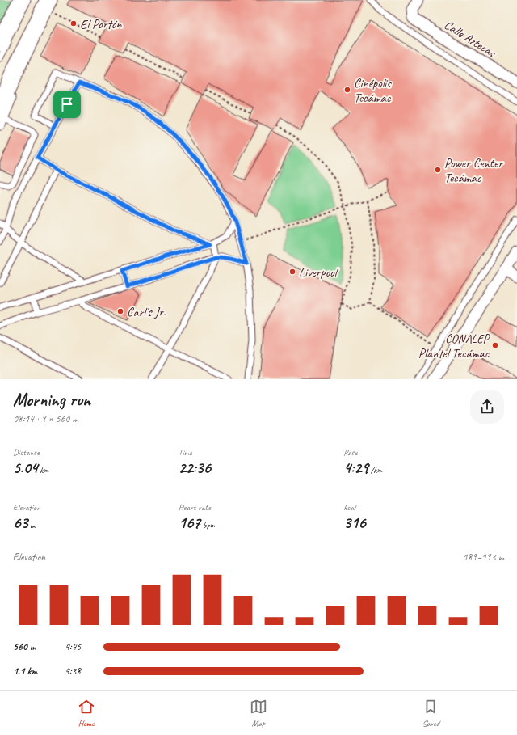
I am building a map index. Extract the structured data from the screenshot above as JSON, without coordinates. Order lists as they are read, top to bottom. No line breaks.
{"streets":{"street":["Calle Aztecas"]},"places":["El Portón","Cinépolis Tecámac","Power Center Tecámac","Liverpool","Carl's Jr.","CONALEP Plantel Tecámac"],"page":{"heading":["Morning run","08:14 · 9 × 560 m"],"stats":[["Distance","5.04 km"],["Time","22:36"],["Pace","4:29 /km"],["Elevation","63 m"],["Heart rate","167 bpm"],["kcal","316"]],"chart":["Elevation","189–193 m"],"list":[{"name":"560 m","note":"4:45"},{"name":"1.1 km","note":"4:38"}],"tabs":["Home","Map","Saved"]}}
